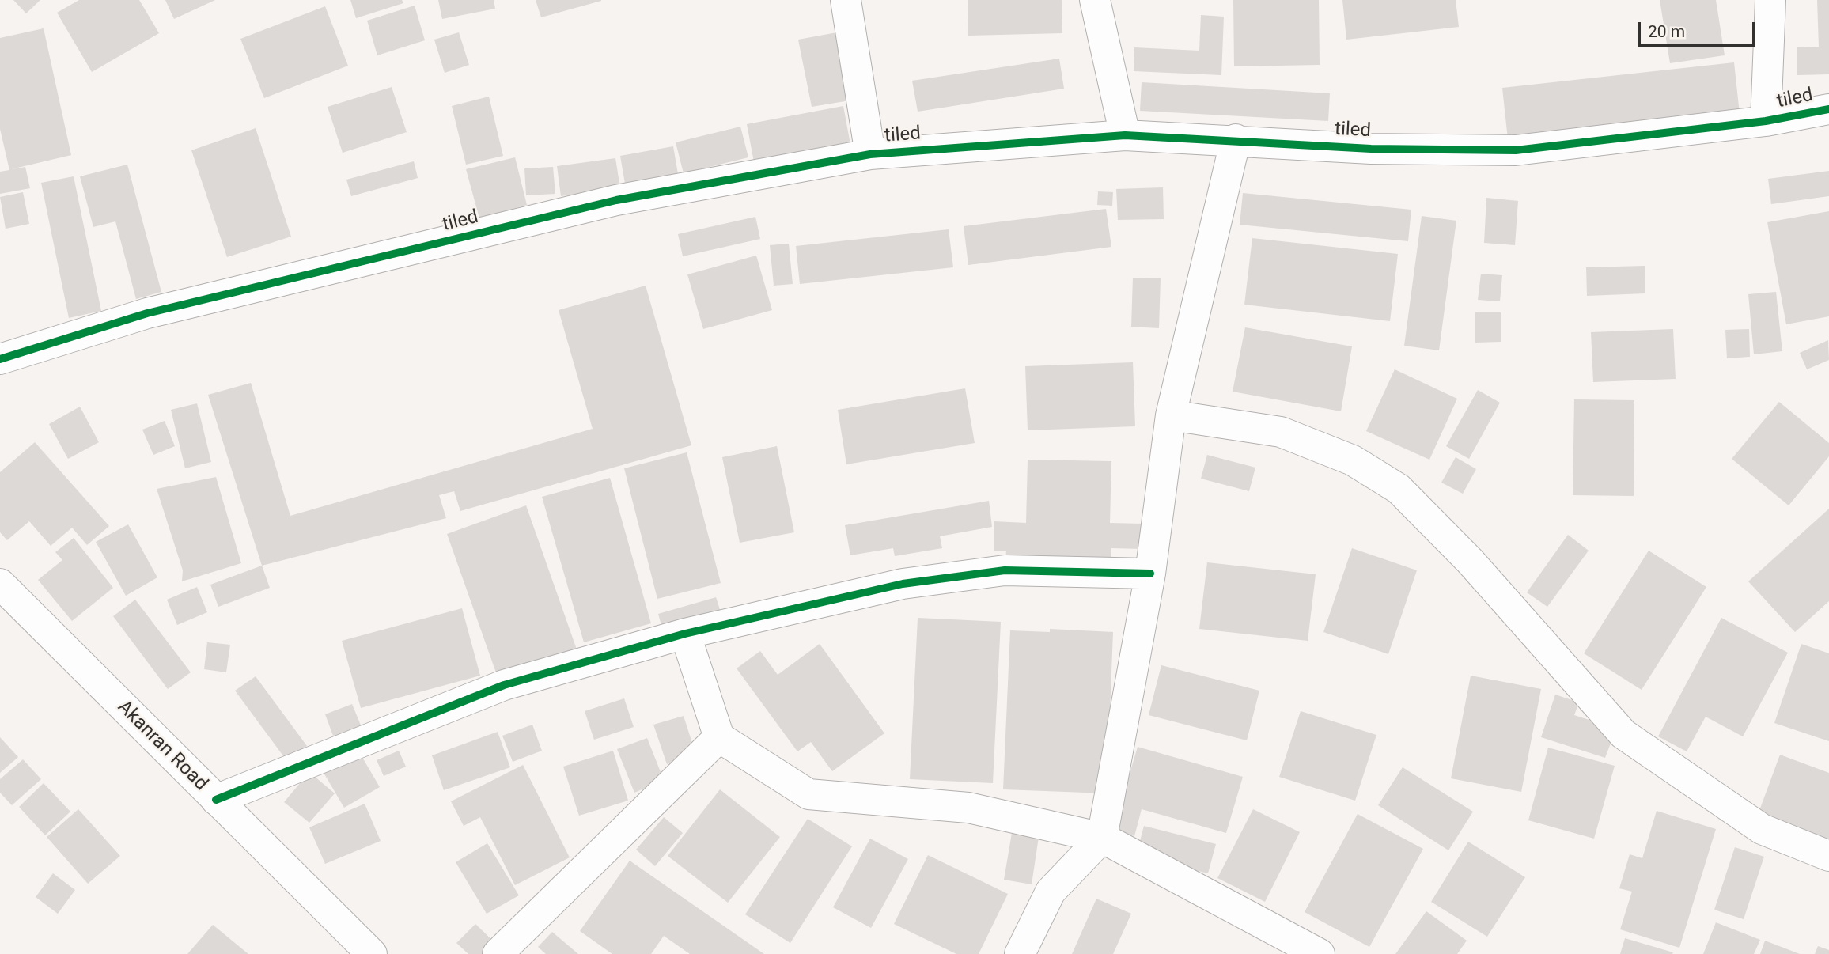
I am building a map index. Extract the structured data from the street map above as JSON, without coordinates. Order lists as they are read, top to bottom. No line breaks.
{"streets":{"street":["tiled","Akanran Road"]},"scale_bar":"20 m"}
